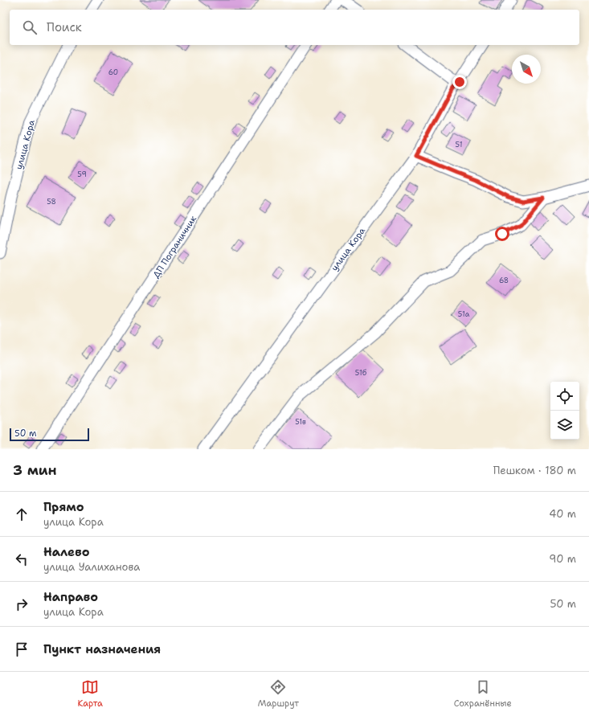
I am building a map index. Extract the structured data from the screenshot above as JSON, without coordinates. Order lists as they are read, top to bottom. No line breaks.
{"streets":{"street":["улица Кора","ДП Пограничник"]},"house_numbers":["60","51","59","58","68","51а","51б","51в"],"scale_bar":"50 m","north":"bottom right","page":{"search":"Поиск","scale":"50 m","heading":["3 мин","Пешком · 180 m"],"list":[["Прямо","улица Кора","40 m"],["Налево","улица Уалиханова","90 m"],["Направо","улица Кора","50 m"],"Пункт назначения"],"nav":["Карта","Маршрут","Сохранённые"]}}
